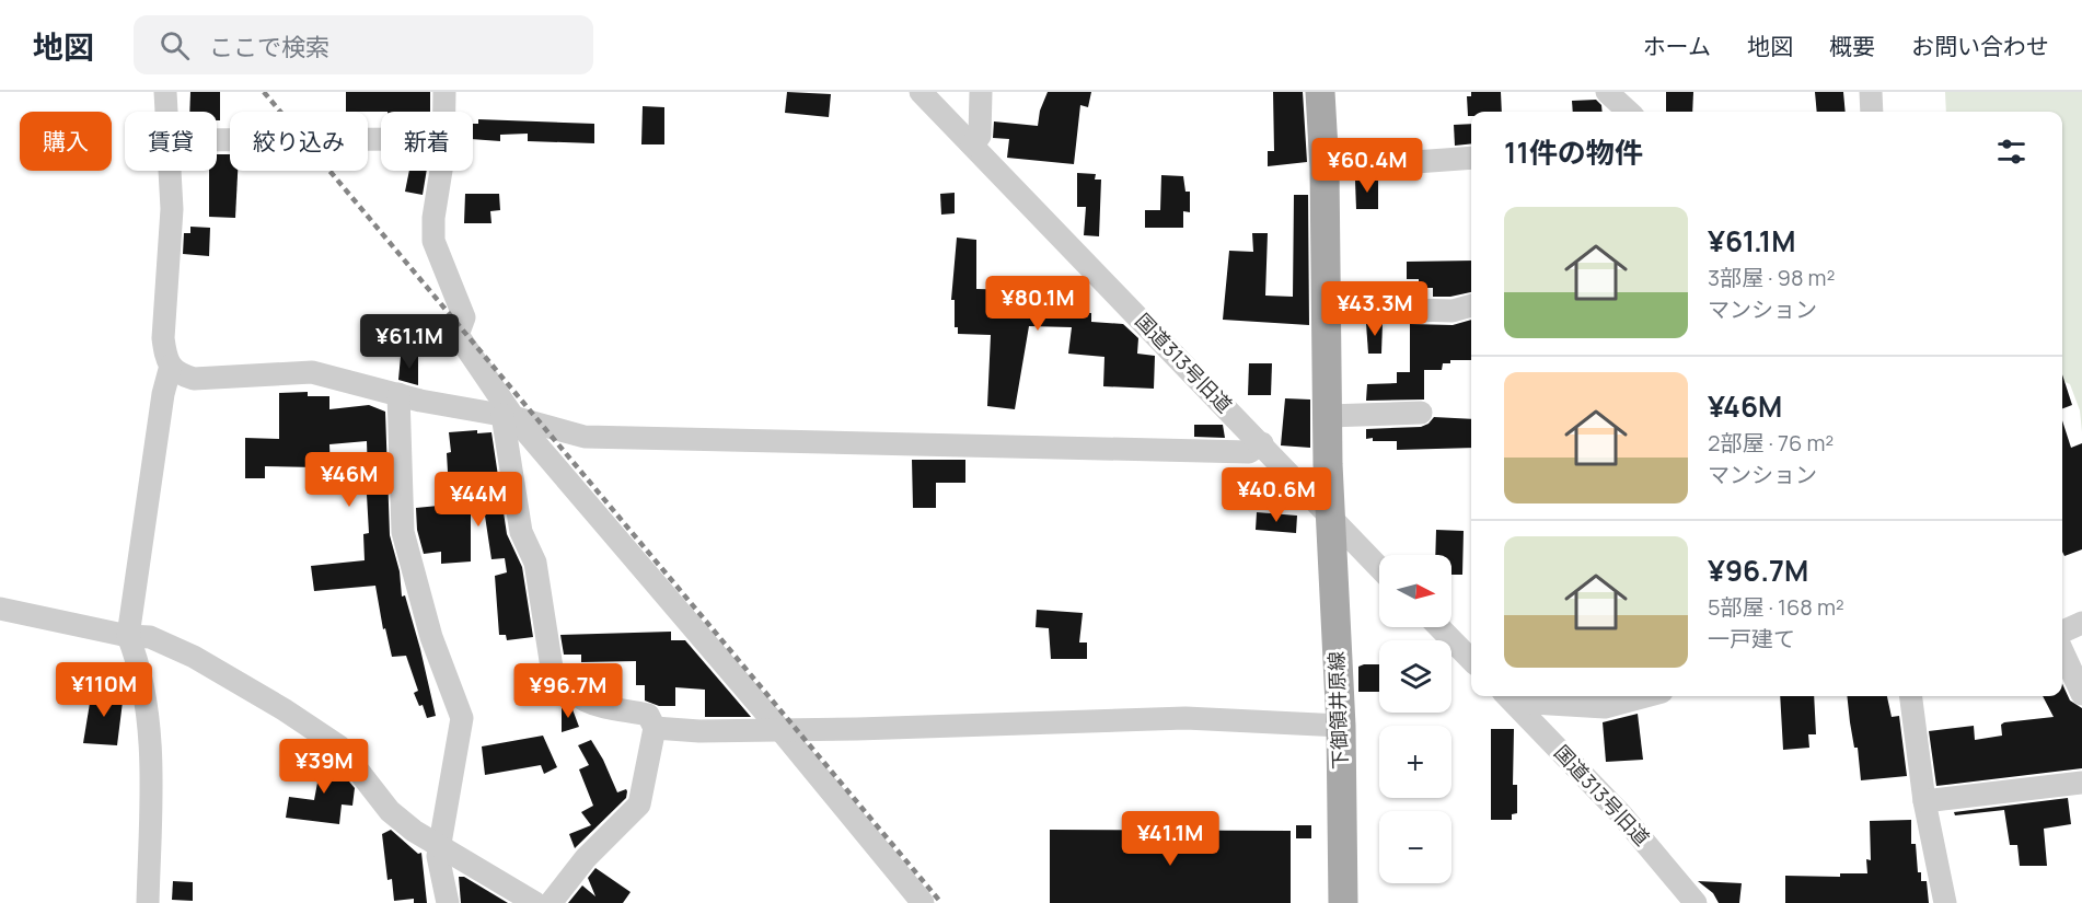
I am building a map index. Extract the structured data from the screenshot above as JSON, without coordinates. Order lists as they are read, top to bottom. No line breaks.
{"streets":{"main road":["下御領井原線"],"street":["国道313号旧道"]},"crossings":[["国道313号旧道","下御領井原線"]],"north":"right","page":{"header":"地図","search":"ここで検索","nav":["ホーム","地図","概要","お問い合わせ"],"chip":["購入","賃貸","絞り込み","新着"],"heading":"11件の物件","price":["¥60.4M","¥80.1M","¥43.3M","¥61.1M","¥46M","¥40.6M","¥44M","¥110M","¥96.7M","¥39M","¥41.1M"],"list":[{"name":"¥61.1M","note":"3部屋 · 98 m² · マンション"},{"name":"¥46M","note":"2部屋 · 76 m² · マンション"},{"name":"¥96.7M","note":"5部屋 · 168 m² · 一戸建て"}],"map_buttons":["+","−"]}}
